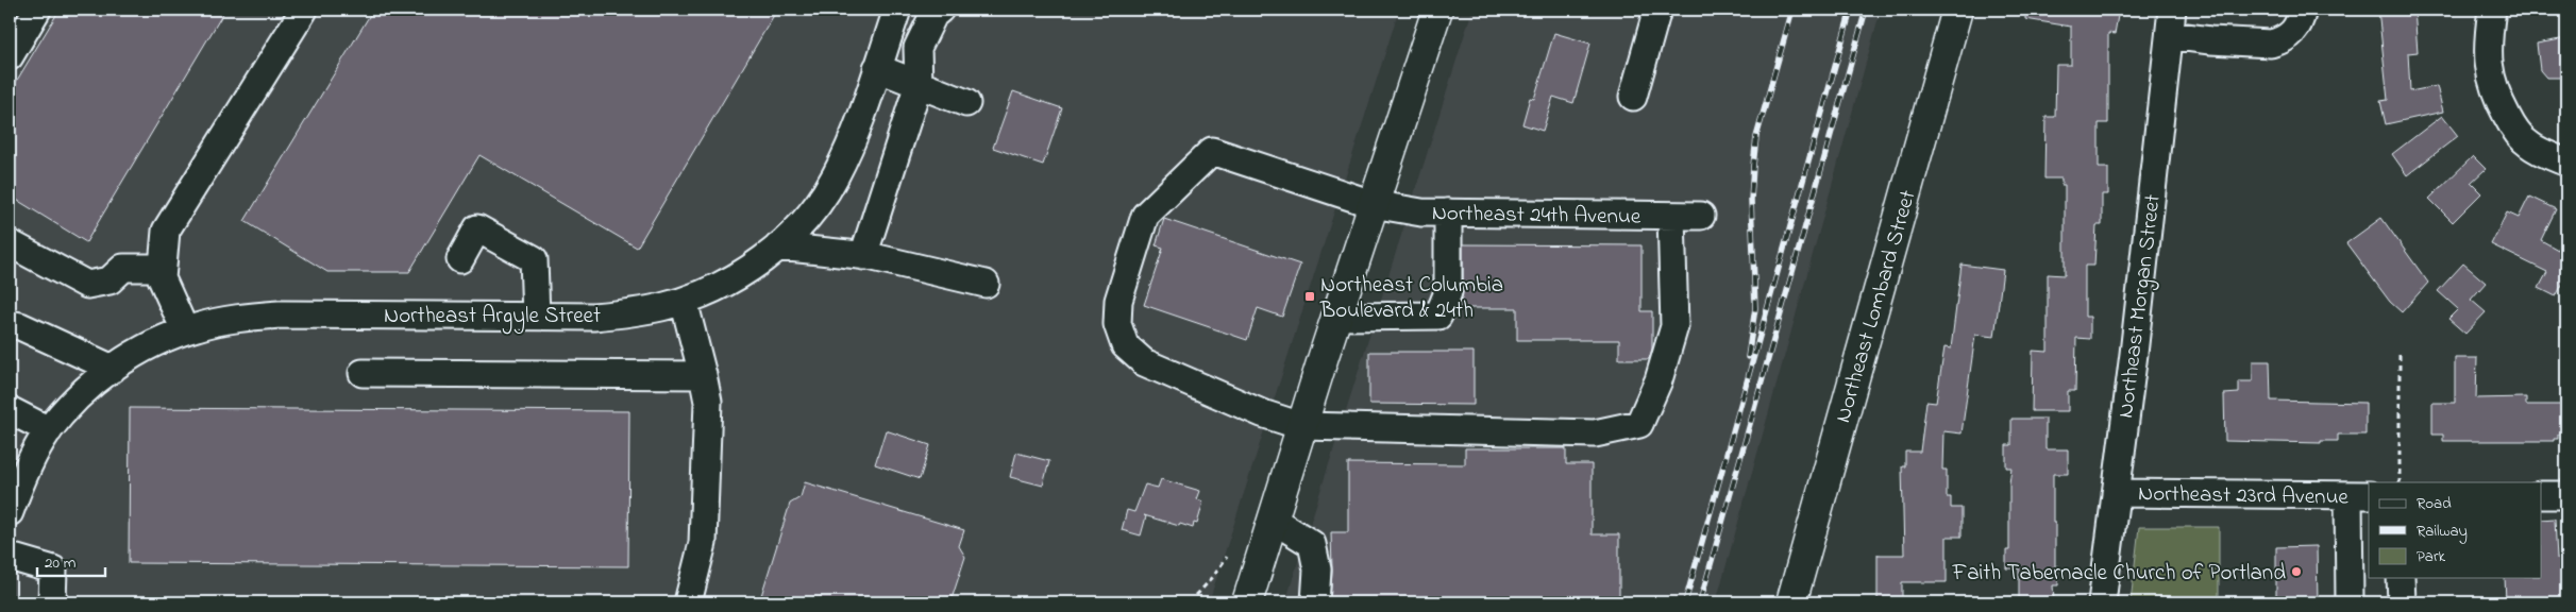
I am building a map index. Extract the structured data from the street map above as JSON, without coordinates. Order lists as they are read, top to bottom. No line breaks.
{"streets":{"main road":["Northeast Lombard Street"],"street":["Northeast 24th Avenue","Northeast Morgan Street","Northeast Argyle Street","Northeast 23rd Avenue"]},"crossings":[["Northeast Morgan Street","Northeast 23rd Avenue"]],"places":{"transit":["Northeast Columbia Boulevard & 24th"],"other":["Faith Tabernacle Church of Portland"]},"legend":["Road","Railway","Park"],"scale_bar":"20 m"}
